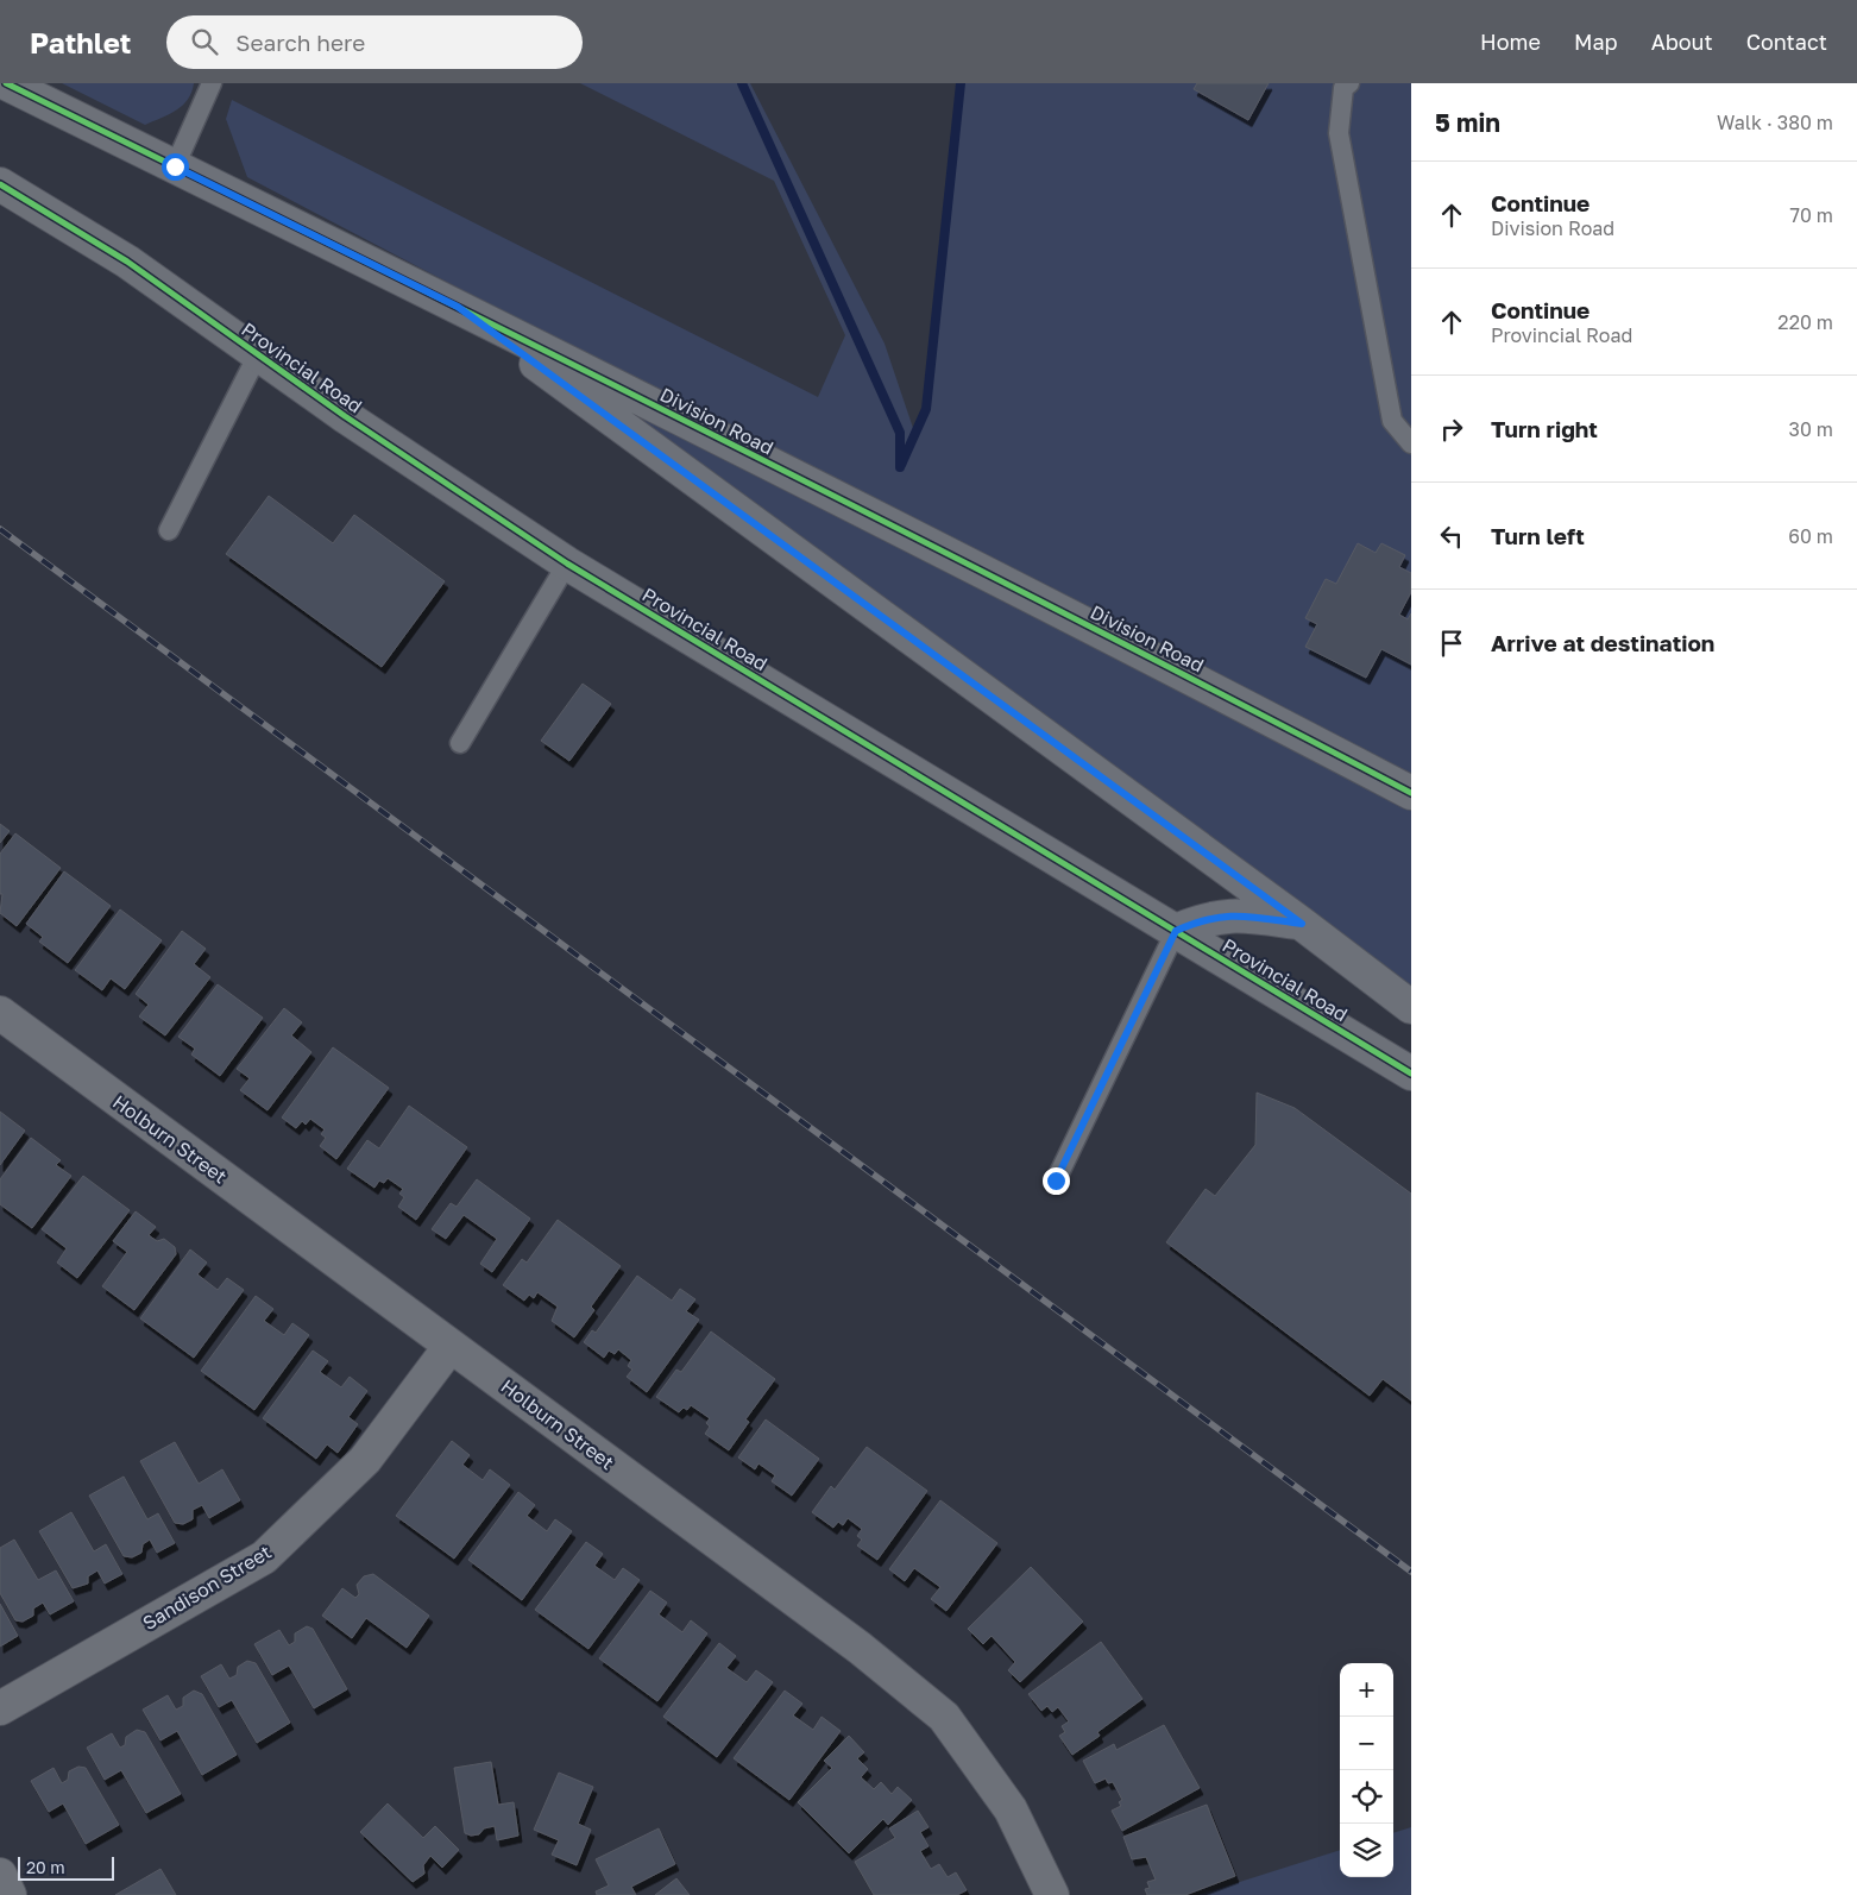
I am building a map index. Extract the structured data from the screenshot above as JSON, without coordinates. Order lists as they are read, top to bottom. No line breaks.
{"streets":{"main road":["Provincial Road","Division Road","Holburn Street","Sandison Street"]},"crossings":[["Holburn Street","Sandison Street"]],"scale_bar":"20 m","page":{"header":"Pathlet","search":"Search here","nav":["Home","Map","About","Contact"],"heading":["5 min","Walk · 380 m"],"list":[["Continue","Division Road","70 m"],["Continue","Provincial Road","220 m"],["Turn right","30 m"],["Turn left","60 m"],"Arrive at destination"],"map_buttons":["+","−"],"scale":"20 m"}}
